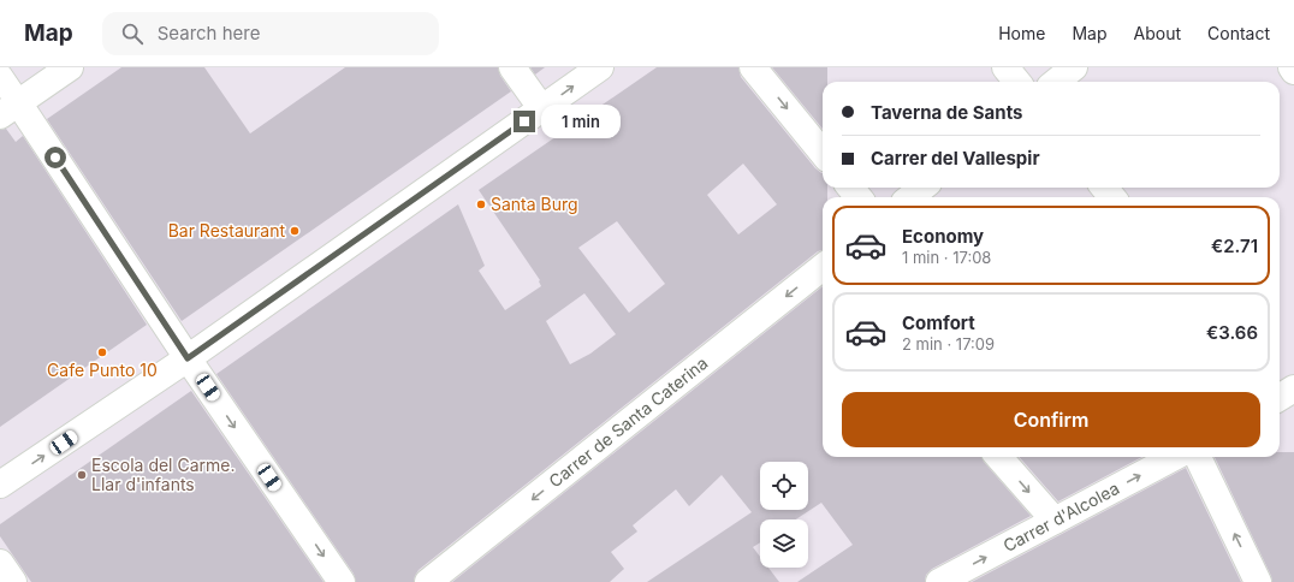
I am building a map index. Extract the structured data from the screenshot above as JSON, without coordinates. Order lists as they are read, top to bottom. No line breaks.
{"streets":{"street":["Carrer de Santa Caterina","Carrer d'Alcolea"]},"one_way":["Carrer de Santa Caterina","Carrer d'Alcolea"],"places":["Santa Burg","Bar Restaurant","Cafe Punto 10","Escola del Carme. Llar d'infants"],"page":{"header":"Map","search":"Search here","nav":["Home","Map","About","Contact"],"banner":["Taverna de Sants","Carrer del Vallespir"],"bubble":"1 min","list":[{"name":"Economy","note":"1 min · 17:08","value":"€2.71"},{"name":"Comfort","note":"2 min · 17:09","value":"€3.66"}],"buttons":"Confirm"}}
